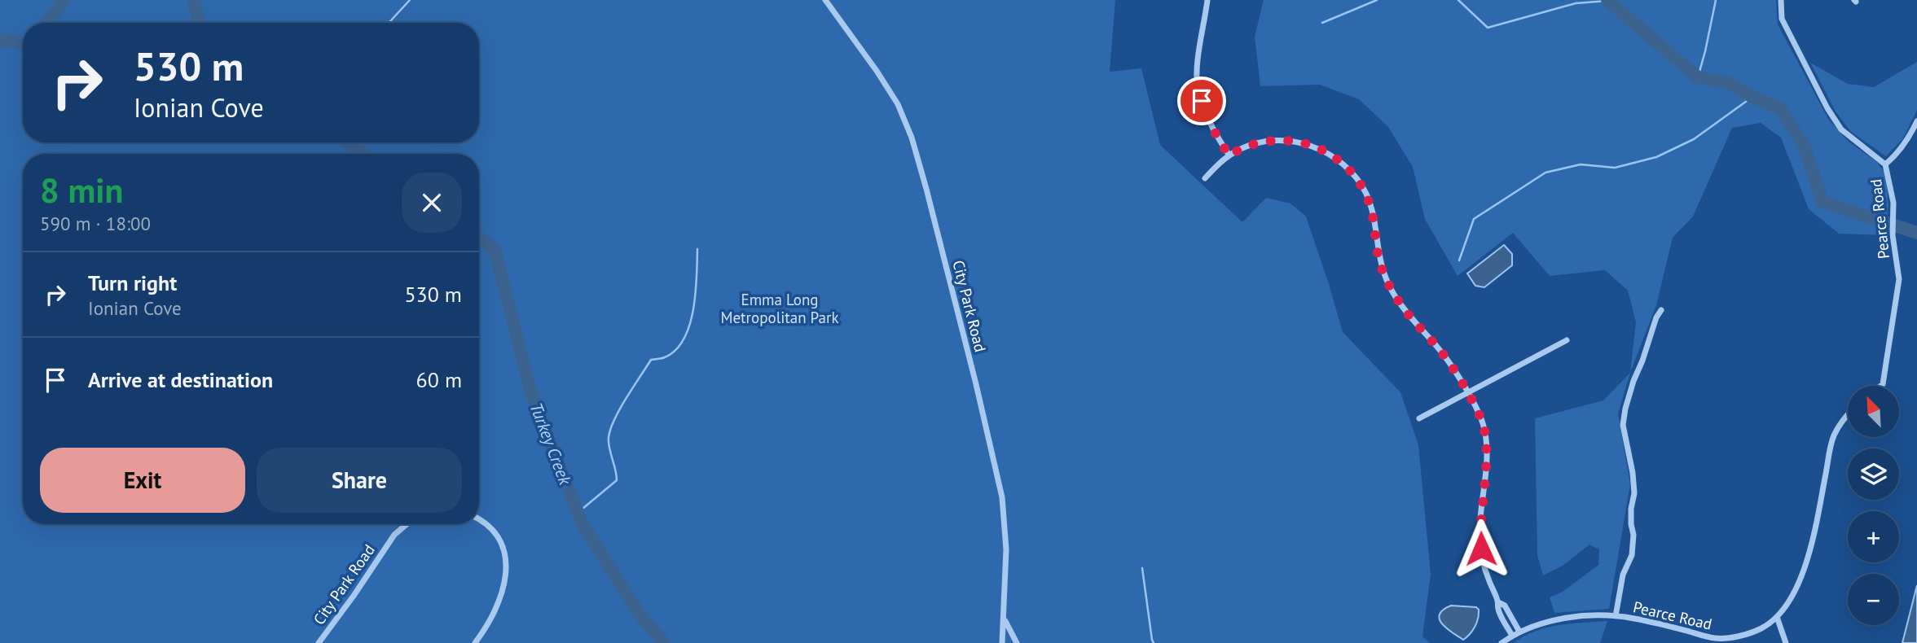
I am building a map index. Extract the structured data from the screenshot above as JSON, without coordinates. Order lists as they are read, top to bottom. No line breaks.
{"streets":{"street":["Pearce Road","City Park Road"]},"water":["Turkey Creek"],"parks":["Emma Long Metropolitan Park"],"north":"top left","page":{"turn":["530 m","Ionian Cove"],"heading":["8 min","590 m · 18:00"],"list":[{"name":"Turn right","note":"Ionian Cove","value":"530 m"},{"name":"Arrive at destination","value":"60 m"}],"map_buttons":["+","−"],"buttons":["Exit","Share"]}}
